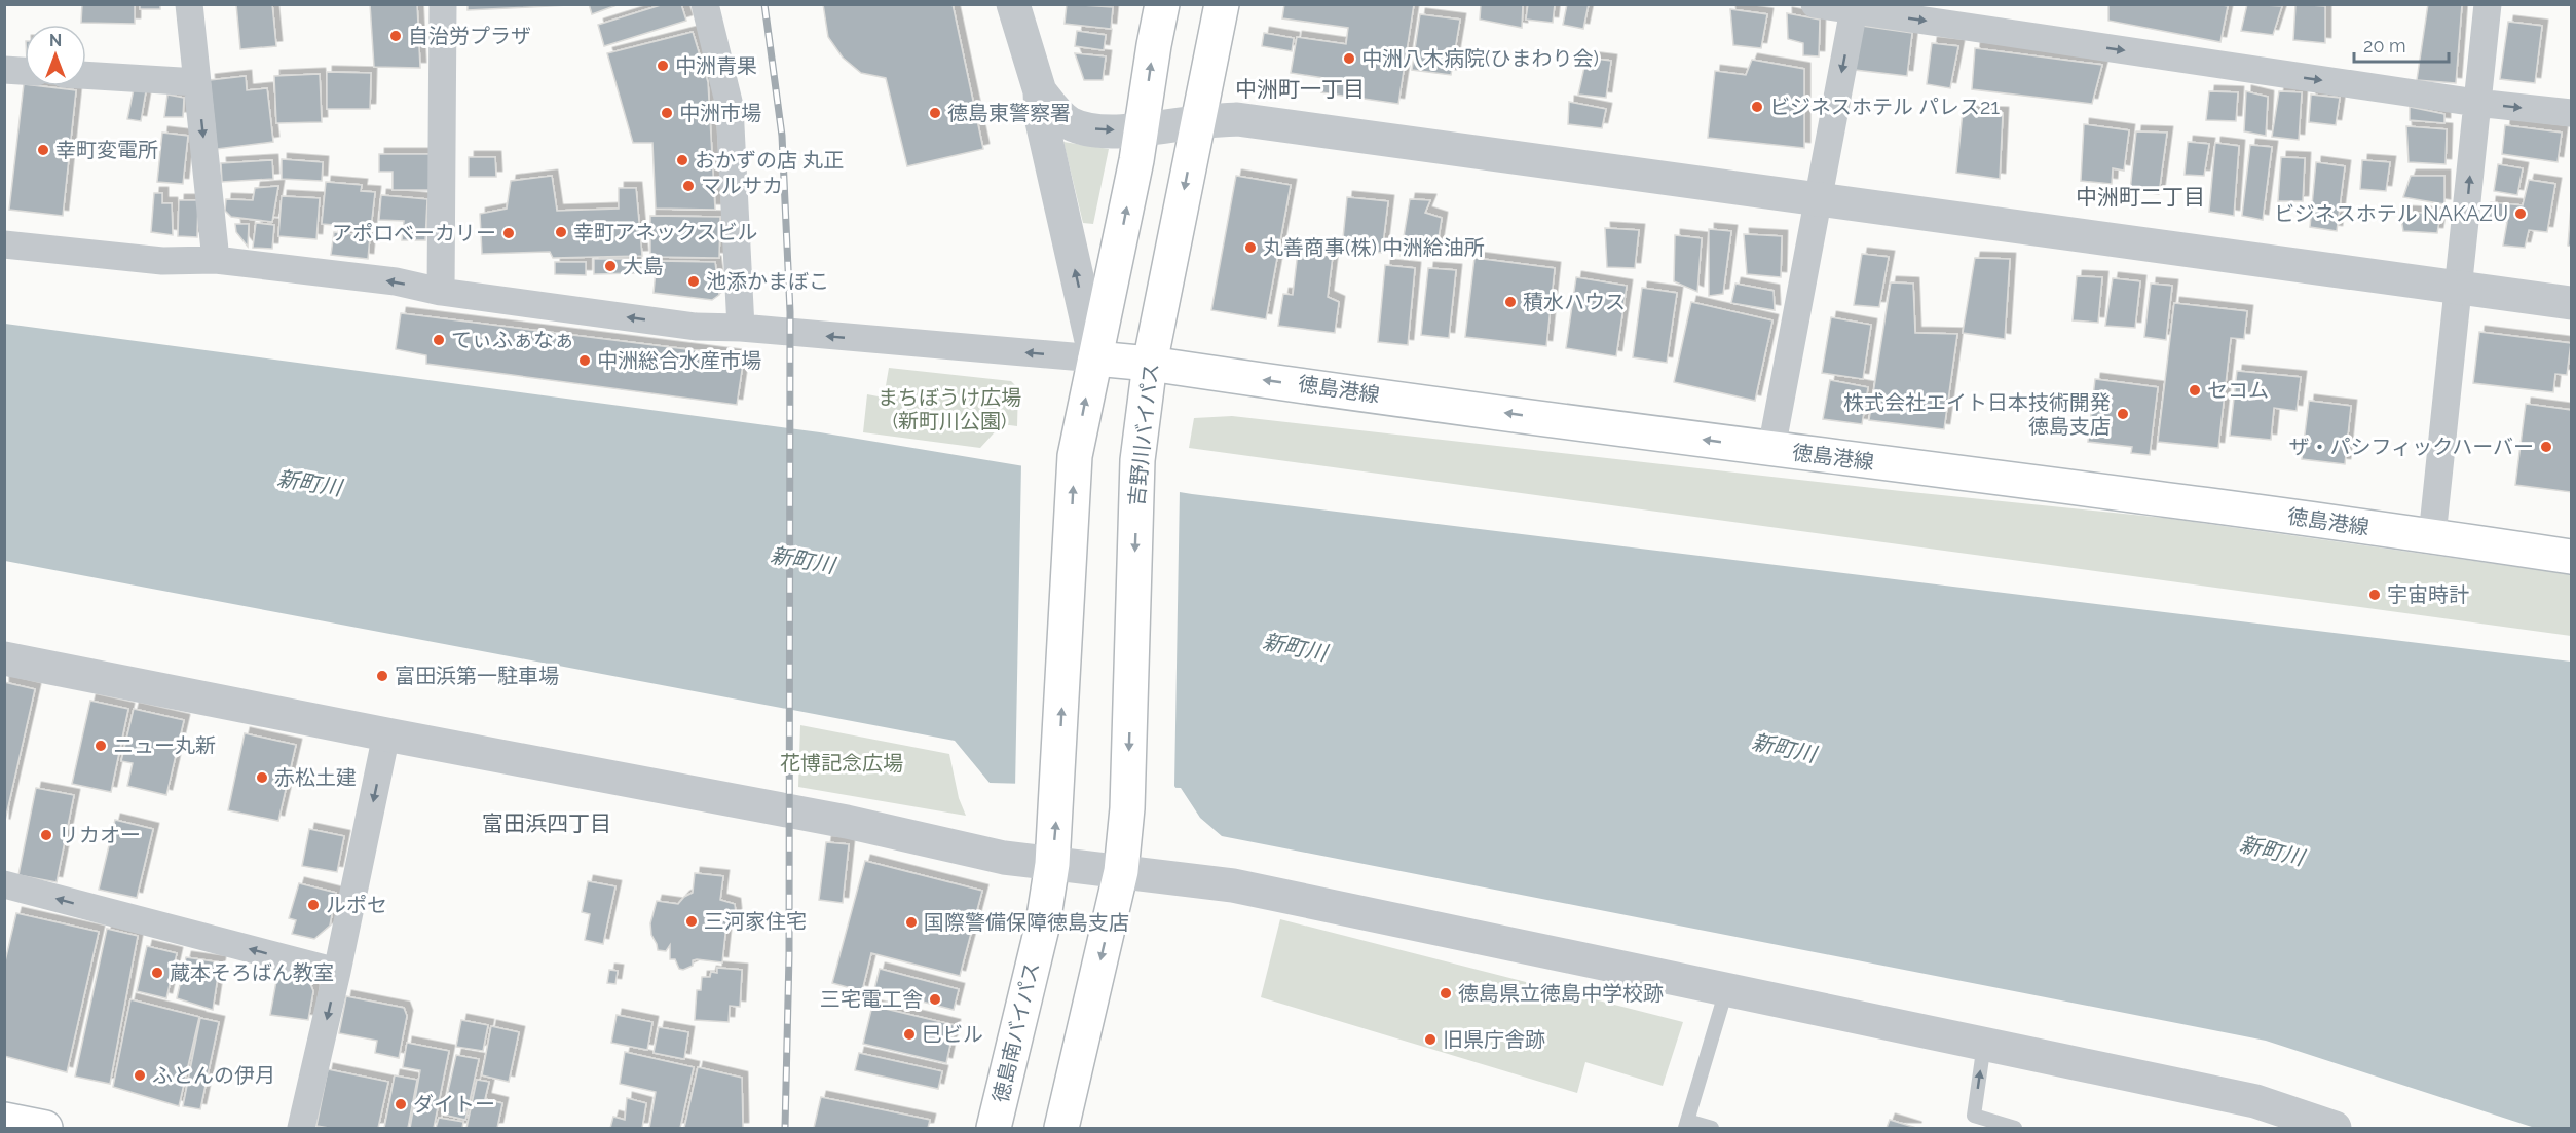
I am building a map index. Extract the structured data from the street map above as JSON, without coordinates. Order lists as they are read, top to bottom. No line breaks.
{"streets":{"main road":["徳島港線","吉野川バイパス","徳島南バイパス"]},"crossings":[["徳島港線","吉野川バイパス"]],"one_way":["徳島港線"],"districts":["中洲町一丁目","中洲町二丁目","富田浜四丁目"],"water":["新町川"],"parks":["まちぼうけ広場 (新町川公園)","花博記念広場"],"places":["自治労プラザ","中洲八木病院(ひまわり会)","中洲青果","ビジネスホテル パレス21","中洲市場","徳島東警察署","幸町変電所","おかずの店 丸正","マルサカ","ビジネスホテル NAKAZU","幸町アネックスビル","アポロベーカリー","丸善商事(株) 中洲給油所","大島","池添かまぼこ","積水ハウス","てぃふぁなぁ","中洲総合水産市場","セコム","株式会社エイト日本技術開発 徳島支店","ザ・パシフィックハーバー","宇宙時計","富田浜第一駐車場","ニュー丸新","赤松土建","リカオー","ルポセ","三河家住宅","国際警備保障徳島支店","蔵本そろばん教室","徳島県立徳島中学校跡","三宅電工舎","巳ビル","旧県庁舎跡","ふとんの伊月","ダイトー"],"scale_bar":"20 m","north":"top"}
